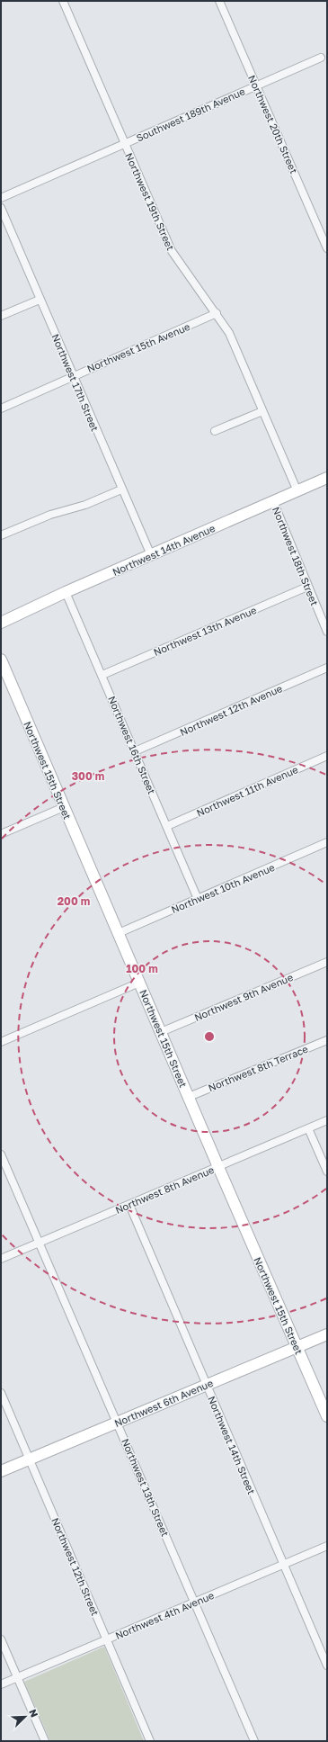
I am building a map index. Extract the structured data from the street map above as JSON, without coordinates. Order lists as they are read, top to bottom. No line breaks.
{"streets":{"street":["Southwest 189th Avenue","Northwest 20th Street","Northwest 19th Street","Northwest 15th Avenue","Northwest 17th Street","Northwest 14th Avenue","Northwest 18th Street","Northwest 13th Avenue","Northwest 12th Avenue","Northwest 16th Street","Northwest 15th Street","Northwest 11th Avenue","Northwest 10th Avenue","Northwest 9th Avenue","Northwest 8th Terrace","Northwest 8th Avenue","Northwest 6th Avenue","Northwest 14th Street","Northwest 13th Street","Northwest 12th Street","Northwest 4th Avenue"]},"crossings":[["Southwest 189th Avenue","Northwest 20th Street"],["Southwest 189th Avenue","Northwest 19th Street"],["Northwest 19th Street","Northwest 15th Avenue"],["Northwest 19th Street","Northwest 14th Avenue"],["Northwest 15th Avenue","Northwest 17th Street"],["Northwest 17th Street","Northwest 14th Avenue"],["Northwest 14th Avenue","Northwest 18th Street"],["Northwest 14th Avenue","Northwest 16th Street"],["Northwest 18th Street","Northwest 13th Avenue"],["Northwest 13th Avenue","Northwest 16th Street"],["Northwest 12th Avenue","Northwest 16th Street"],["Northwest 16th Street","Northwest 11th Avenue"],["Northwest 16th Street","Northwest 10th Avenue"],["Northwest 15th Street","Northwest 10th Avenue"],["Northwest 15th Street","Northwest 9th Avenue"],["Northwest 15th Street","Northwest 8th Terrace"],["Northwest 15th Street","Northwest 8th Avenue"],["Northwest 15th Street","Northwest 6th Avenue"],["Northwest 8th Avenue","Northwest 14th Street"],["Northwest 8th Avenue","Northwest 13th Street"],["Northwest 6th Avenue","Northwest 14th Street"],["Northwest 6th Avenue","Northwest 13th Street"],["Northwest 6th Avenue","Northwest 12th Street"],["Northwest 14th Street","Northwest 4th Avenue"],["Northwest 13th Street","Northwest 4th Avenue"],["Northwest 12th Street","Northwest 4th Avenue"]],"north":"top right","rings":["300 m","200 m","100 m"]}
